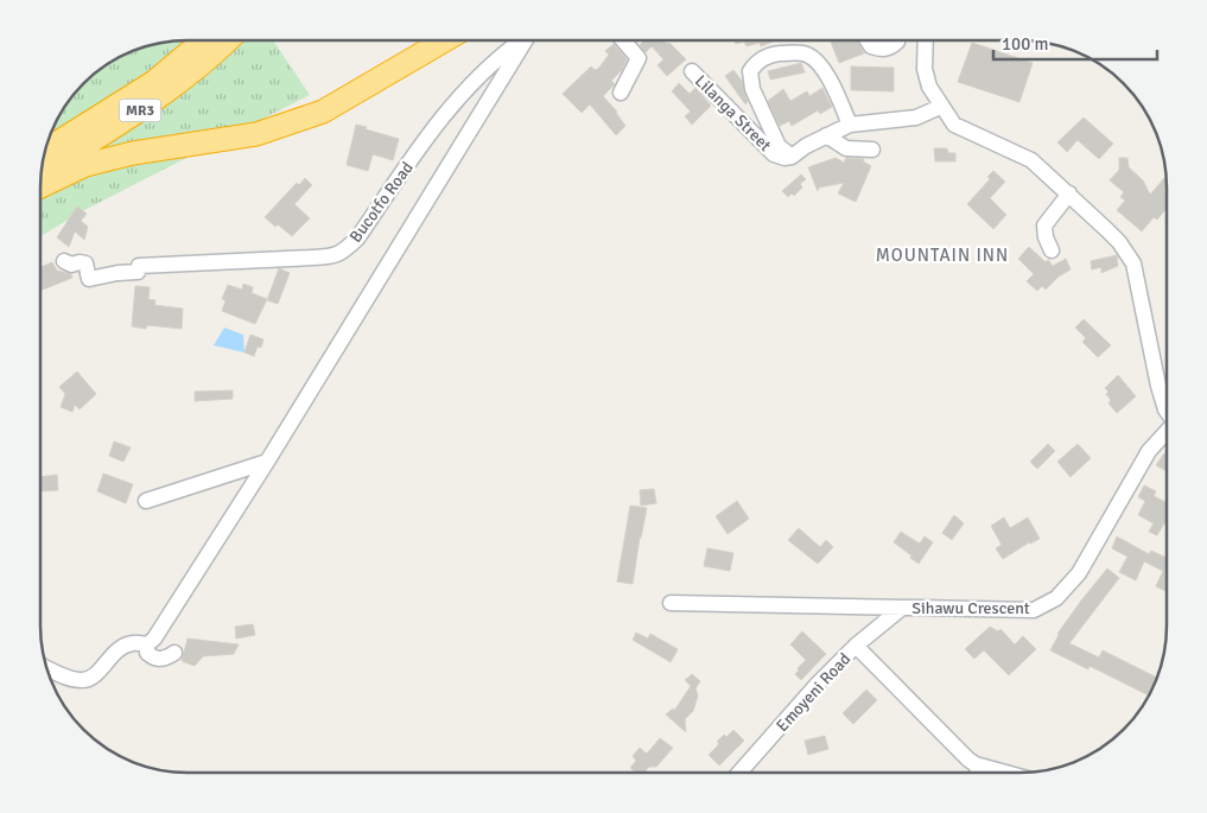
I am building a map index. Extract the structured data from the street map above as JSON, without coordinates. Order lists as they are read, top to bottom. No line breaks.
{"streets":{"highway":["MR3"],"street":["Lilanga Street","Bucotfo Road","Sihawu Crescent","Emoyeni Road"]},"crossings":[["Sihawu Crescent","Emoyeni Road"]],"districts":["MOUNTAIN INN"],"scale_bar":"100 m"}
